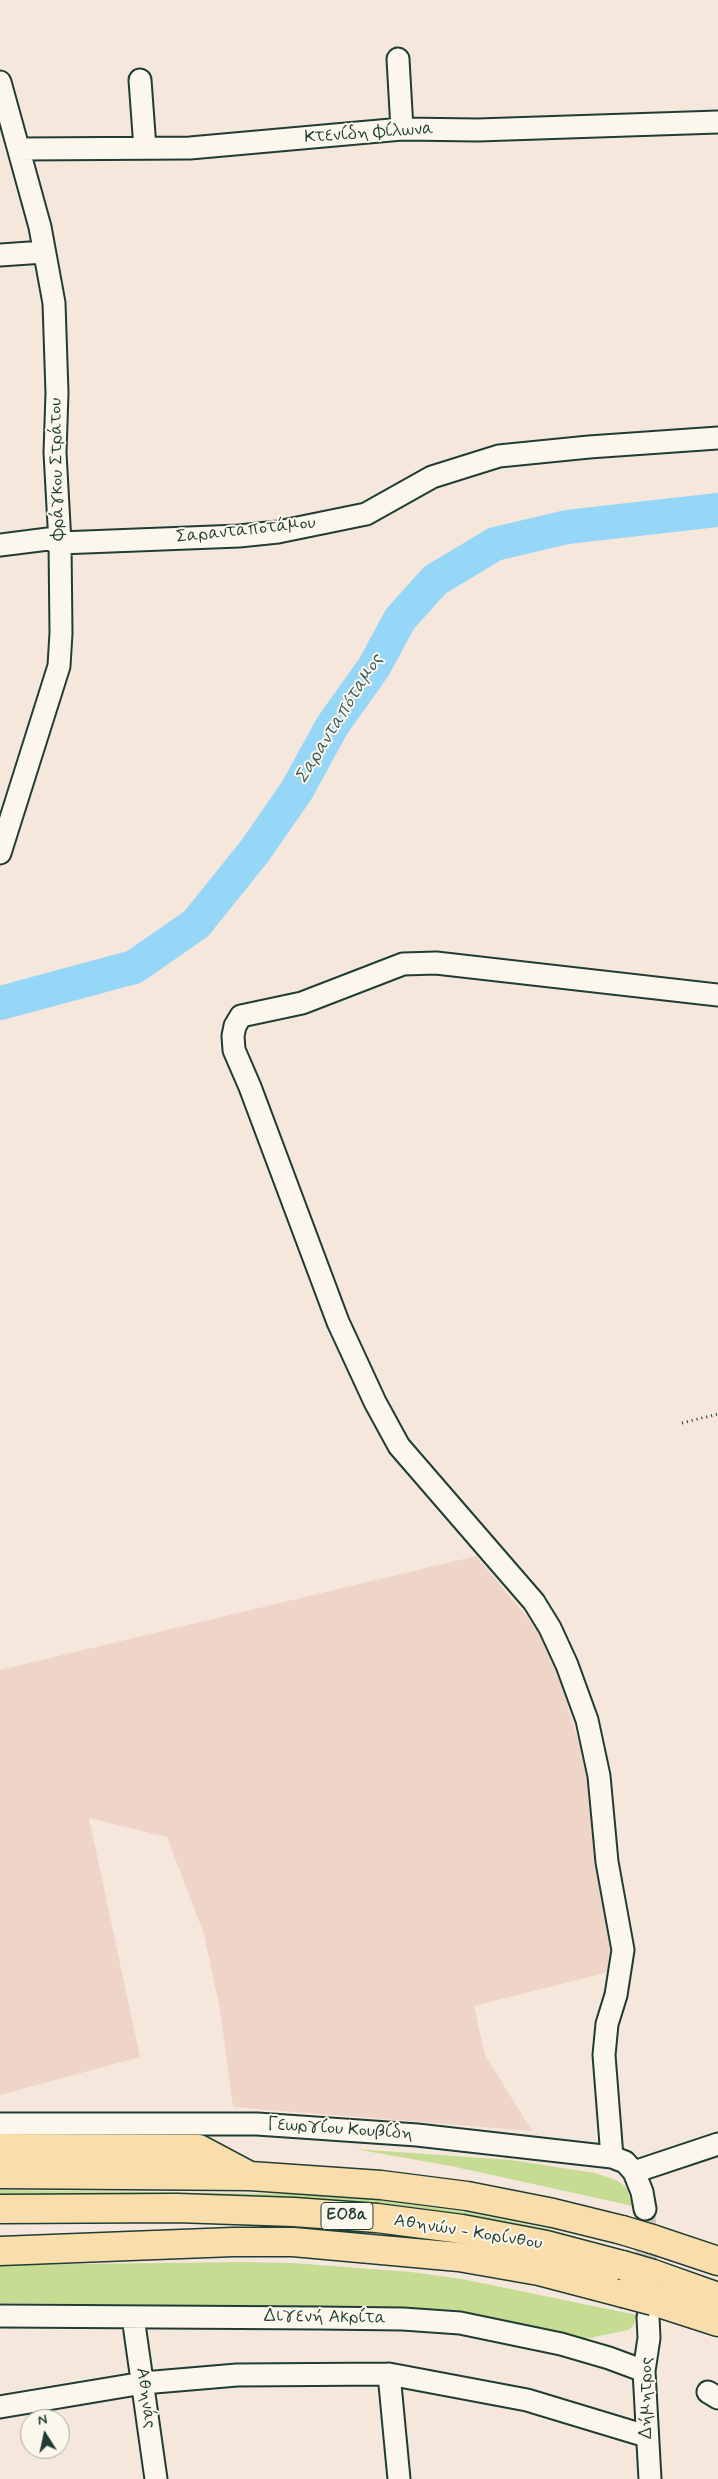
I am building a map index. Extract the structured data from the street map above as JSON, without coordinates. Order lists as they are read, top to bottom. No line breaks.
{"streets":{"highway":["ΕΟ8α","Αθηνών - Κορίνθου"],"street":["Κτενίδη Φίλωνα","Φράγκου Στράτου","Σαρανταποτάμου","Γεωργίου Κουβίδη","Διγενή Ακρίτα","Αθηνάς","Δήμητρος"]},"crossings":[["Κτενίδη Φίλωνα","Φράγκου Στράτου"],["Φράγκου Στράτου","Σαρανταποτάμου"],["Αθηνών - Κορίνθου","Δήμητρος"],["Διγενή Ακρίτα","Αθηνάς"],["Διγενή Ακρίτα","Δήμητρος"]],"water":["Σαρανταπόταμος"],"north":"top"}
